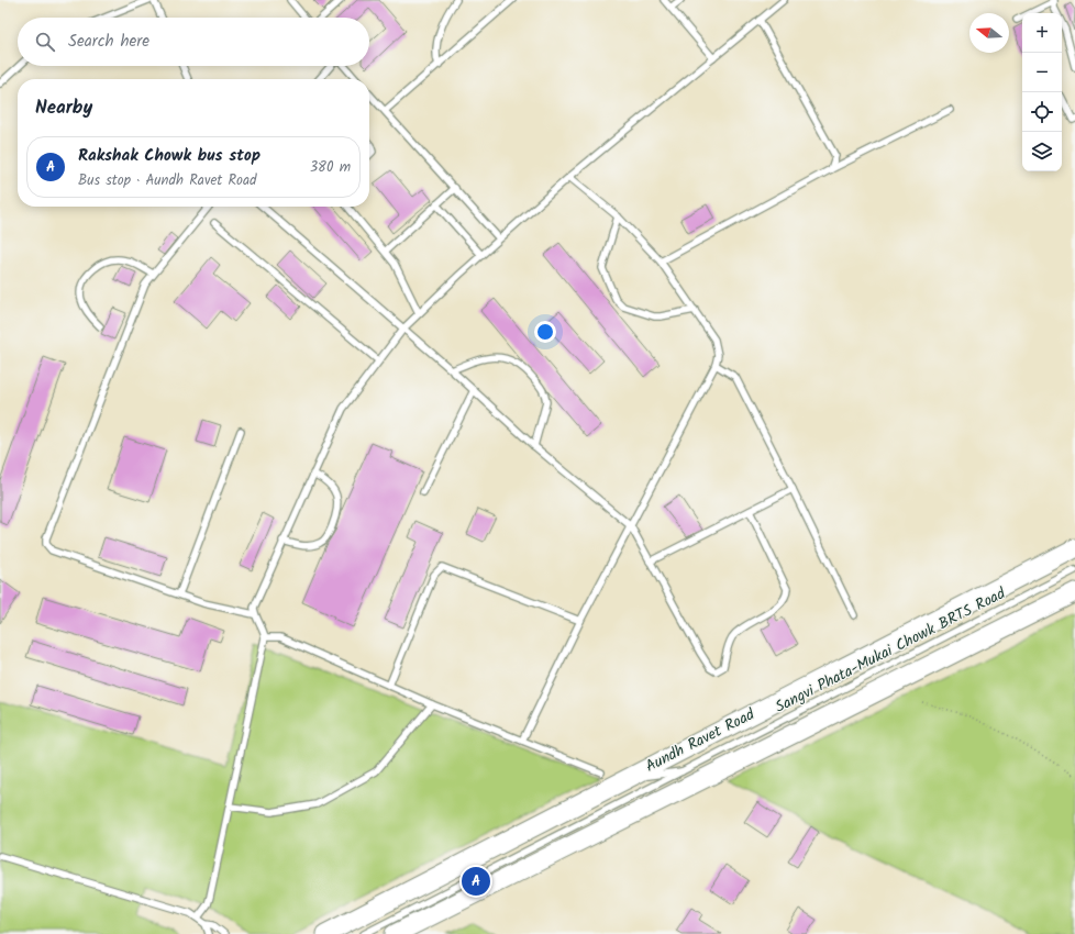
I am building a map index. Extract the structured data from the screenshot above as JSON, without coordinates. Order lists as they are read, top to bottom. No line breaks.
{"streets":{"main road":["Aundh Ravet Road"],"lane":["Sangvi Phata-Mukai Chowk BRTS Road"]},"north":"left","page":{"map_buttons":["+","−"],"search":"Search here","heading":"Nearby","list":[{"mark":"A","name":"Rakshak Chowk bus stop","note":"Bus stop · Aundh Ravet Road","value":"380 m"}],"pins":"A"}}
